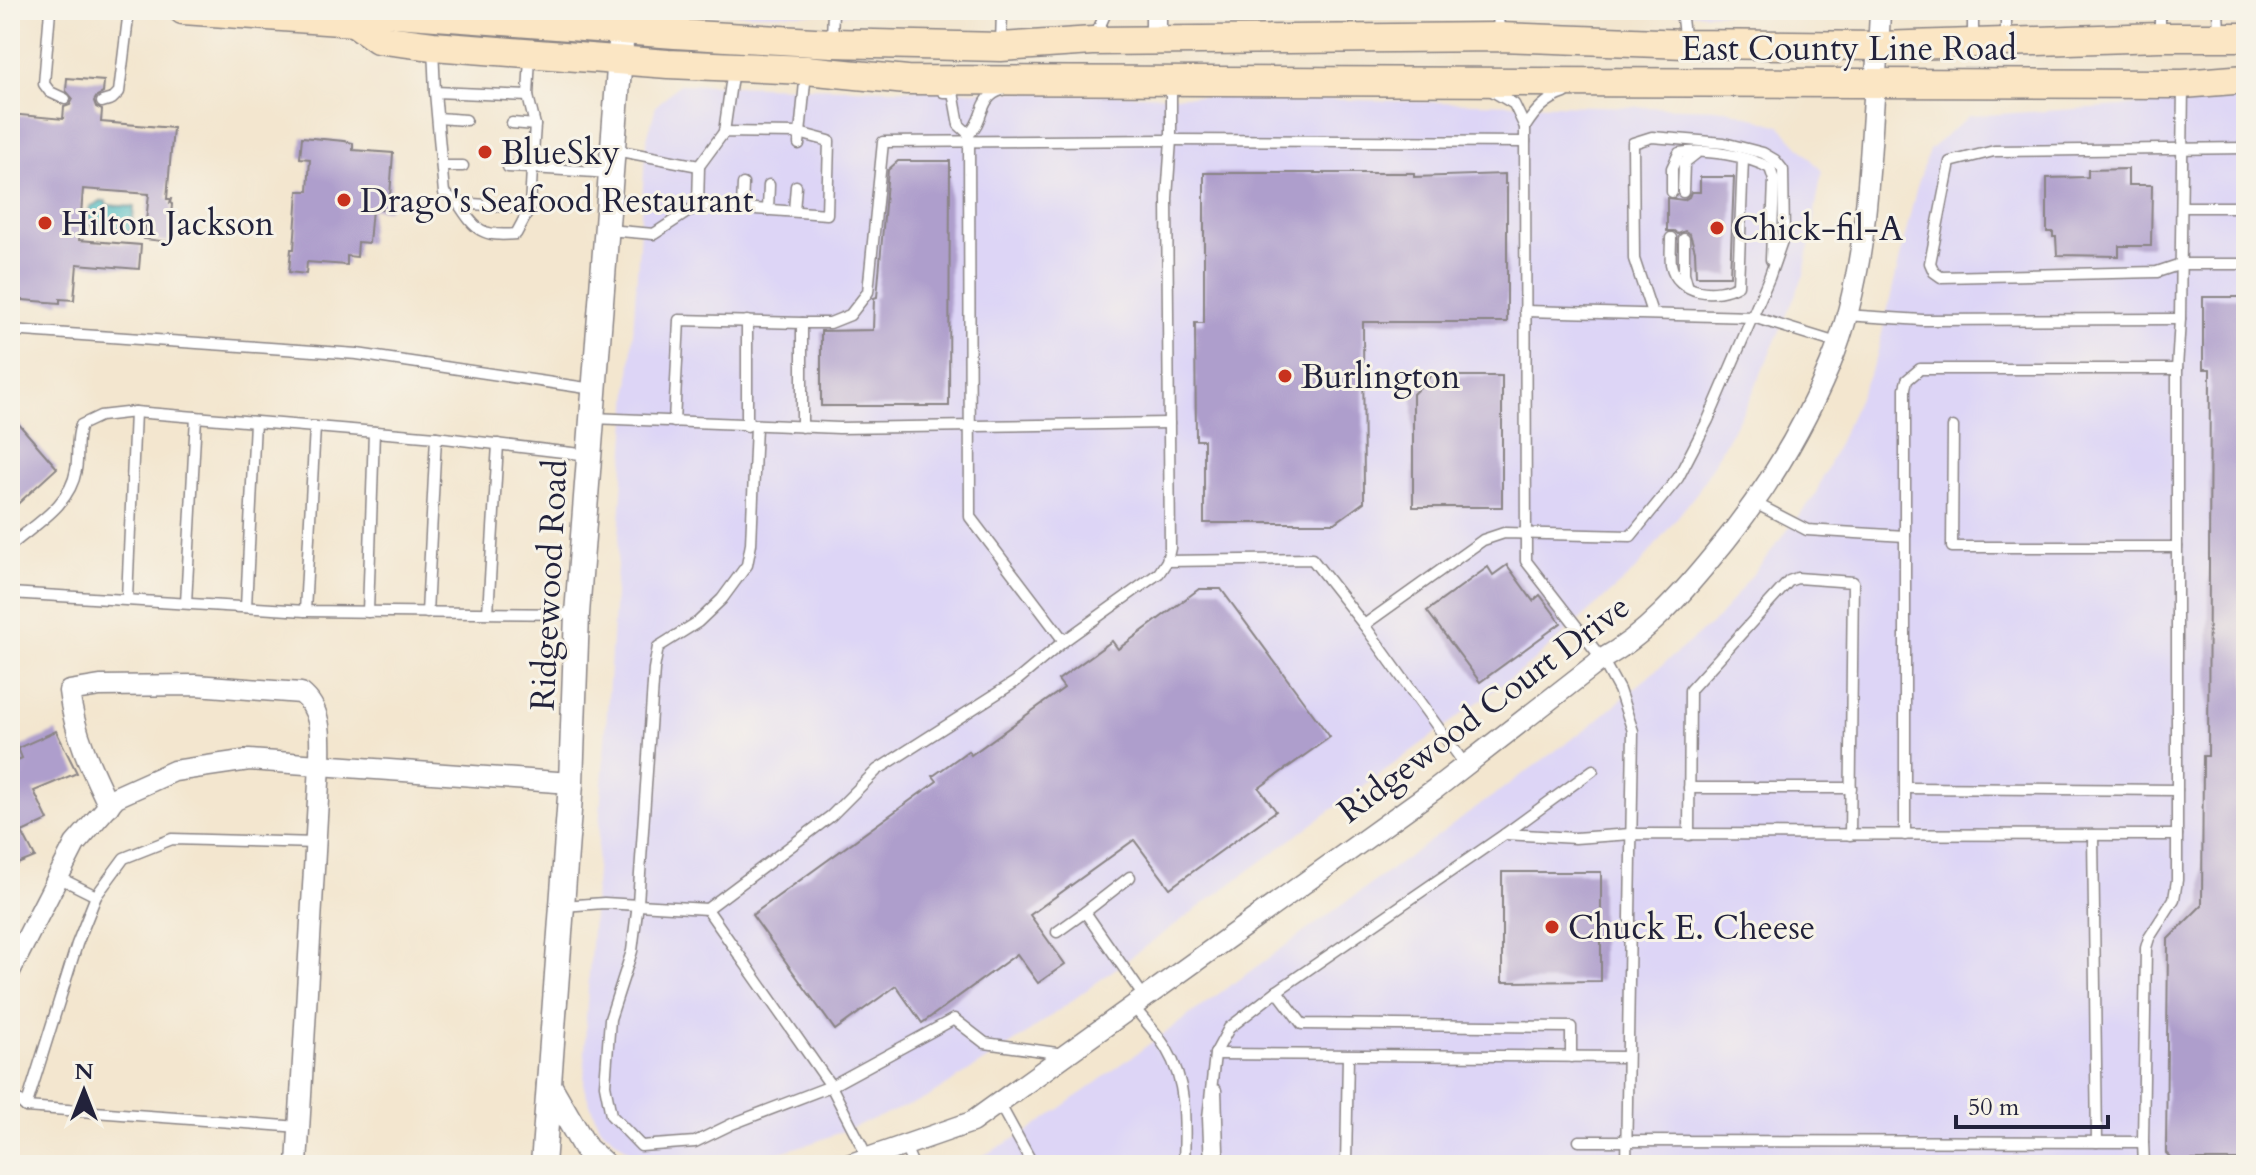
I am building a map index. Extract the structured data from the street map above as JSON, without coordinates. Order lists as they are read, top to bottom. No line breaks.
{"streets":{"main road":["East County Line Road"],"street":["Ridgewood Road","Ridgewood Court Drive"]},"crossings":[["East County Line Road","Ridgewood Road"],["East County Line Road","Ridgewood Court Drive"]],"places":["BlueSky","Drago's Seafood Restaurant","Hilton Jackson","Chick-fil-A","Burlington","Chuck E. Cheese"],"scale_bar":"50 m","north":"top"}
